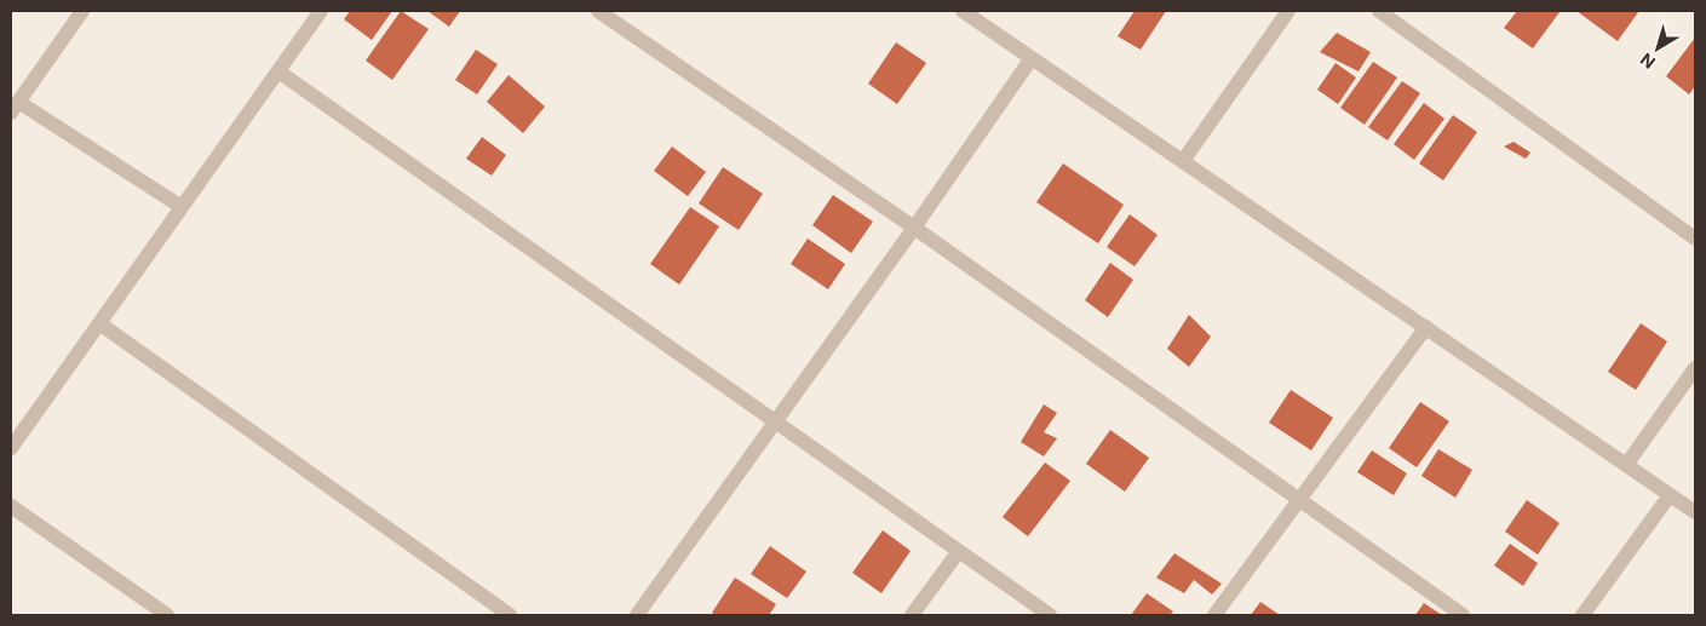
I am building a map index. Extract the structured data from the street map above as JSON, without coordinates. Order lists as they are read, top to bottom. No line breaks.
{"north":"bottom left"}
